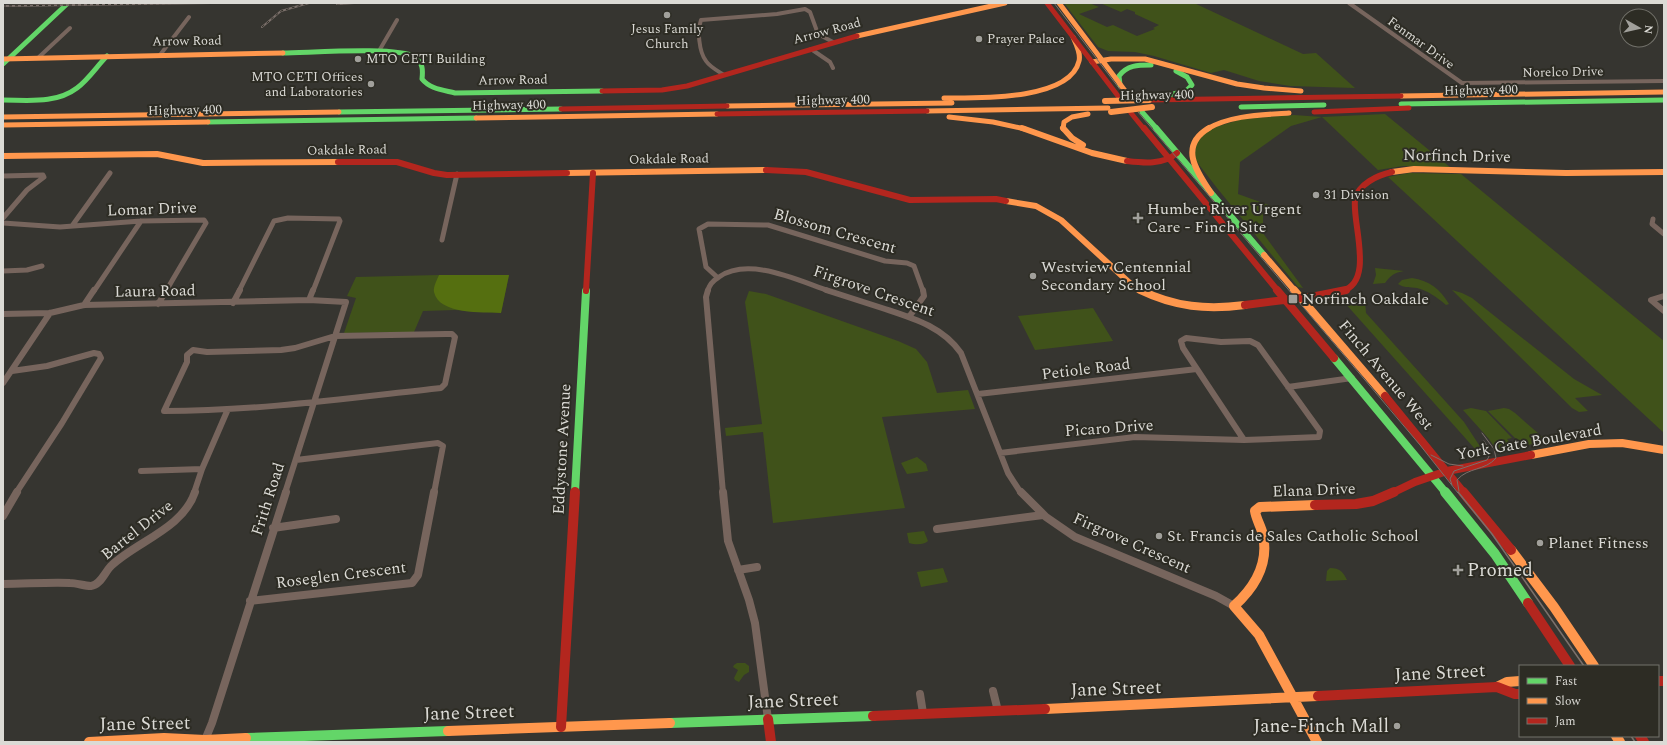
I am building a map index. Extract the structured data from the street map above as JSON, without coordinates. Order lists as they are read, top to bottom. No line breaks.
{"streets":{"main road":["Arrow Road","Highway 400","Oakdale Road","Norfinch Drive","Firgrove Crescent","Finch Avenue West","York Gate Boulevard","Eddystone Avenue","Elana Drive","Jane Street"],"street":["Fenmar Drive","Norelco Drive","Lomar Drive","Blossom Crescent","Laura Road","Petiole Road","Picaro Drive","Frith Road","Bartel Drive","Roseglen Crescent"]},"crossings":[["Fenmar Drive","Norelco Drive"],["Oakdale Road","Norfinch Drive"],["Oakdale Road","Finch Avenue West"],["Oakdale Road","Eddystone Avenue"],["Norfinch Drive","Finch Avenue West"],["Lomar Drive","Laura Road"],["Blossom Crescent","Firgrove Crescent"],["Laura Road","Frith Road"],["Firgrove Crescent","Petiole Road"],["Firgrove Crescent","Picaro Drive"],["Firgrove Crescent","Elana Drive"],["Firgrove Crescent","Jane Street"],["Finch Avenue West","York Gate Boulevard"],["Finch Avenue West","Elana Drive"],["York Gate Boulevard","Elana Drive"],["Eddystone Avenue","Jane Street"],["Frith Road","Roseglen Crescent"],["Frith Road","Jane Street"]],"places":{"other":["Jesus Family Church","Prayer Palace","MTO CETI Building","MTO CETI Offices and Laboratories","31 Division","Westview Centennial Secondary School","St. Francis de Sales Catholic School","Planet Fitness","Jane-Finch Mall"],"health":["Humber River Urgent Care - Finch Site","Promed"],"transit":["Norfinch Oakdale"]},"legend":["Fast","Slow","Jam"],"north":"right"}
